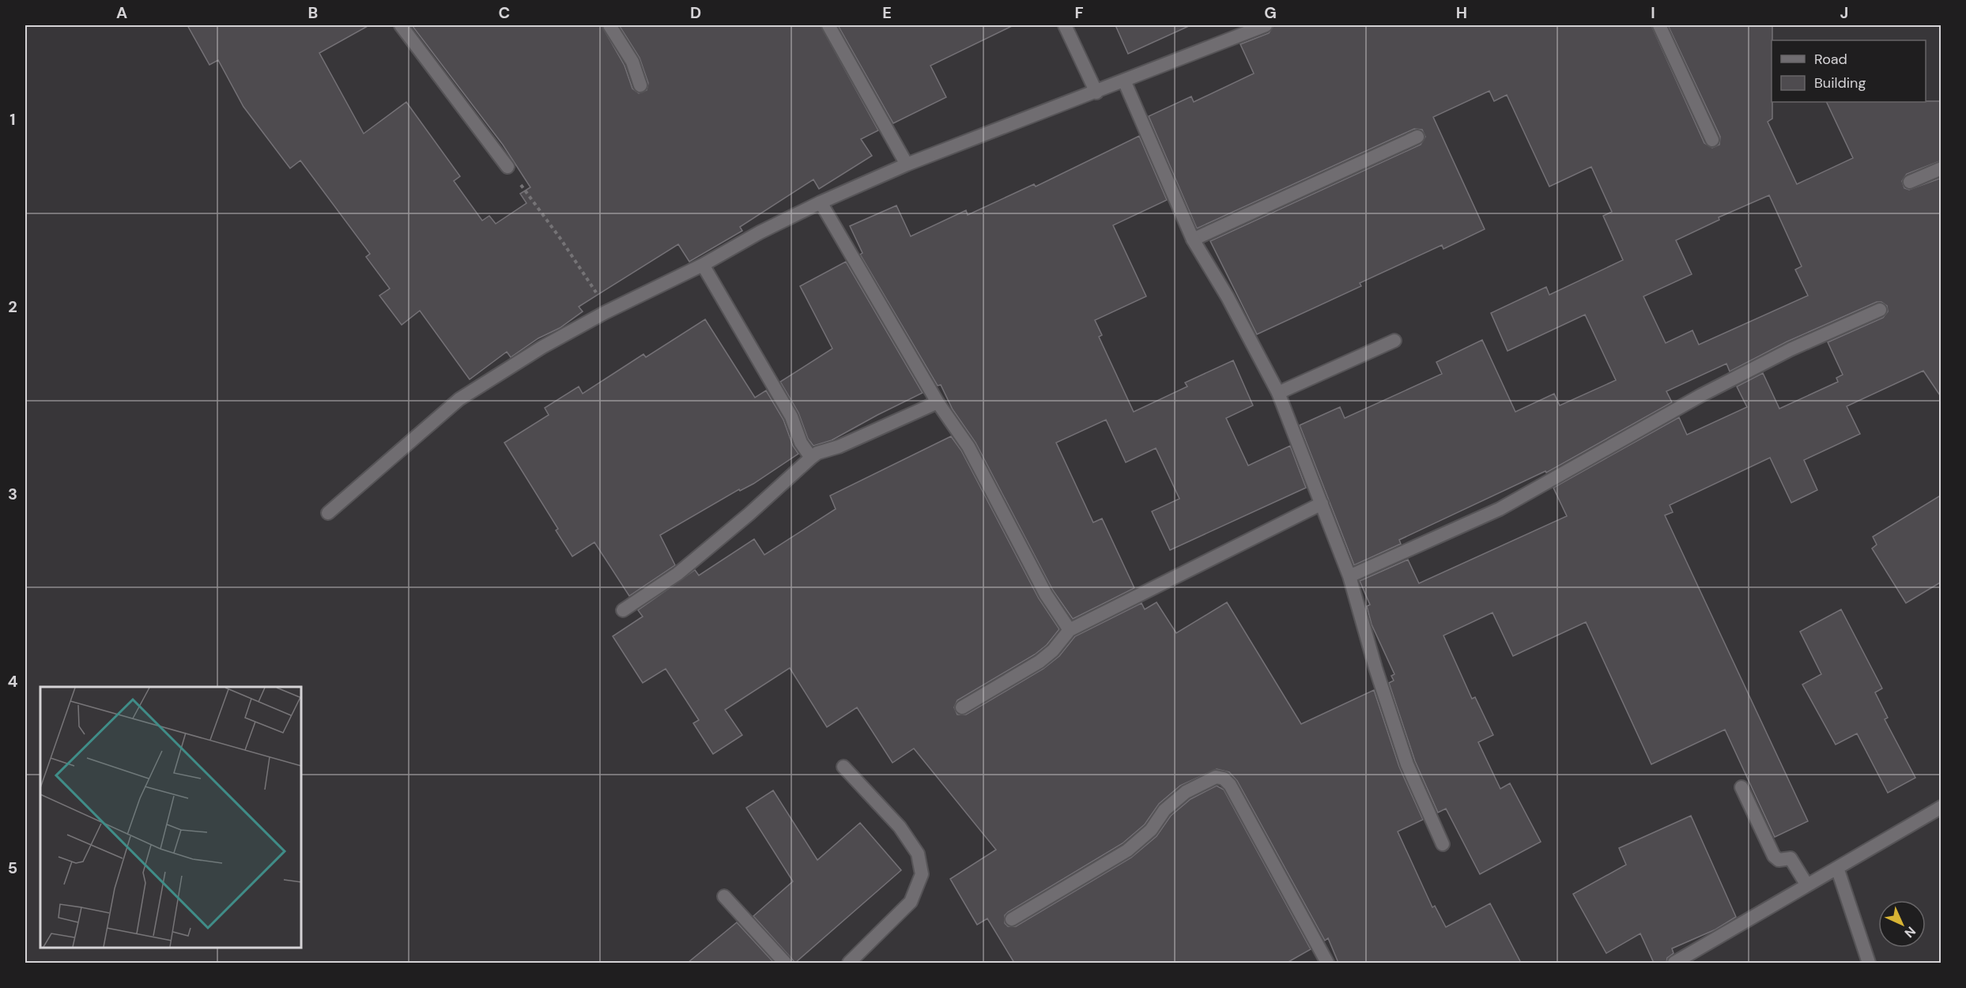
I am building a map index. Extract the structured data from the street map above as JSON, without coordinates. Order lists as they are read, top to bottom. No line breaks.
{"legend":["Road","Building"],"north":"bottom right","grid":{"columns":["A","B","C","D","E","F","G","H","I","J"],"rows":["1","2","3","4","5"]}}
